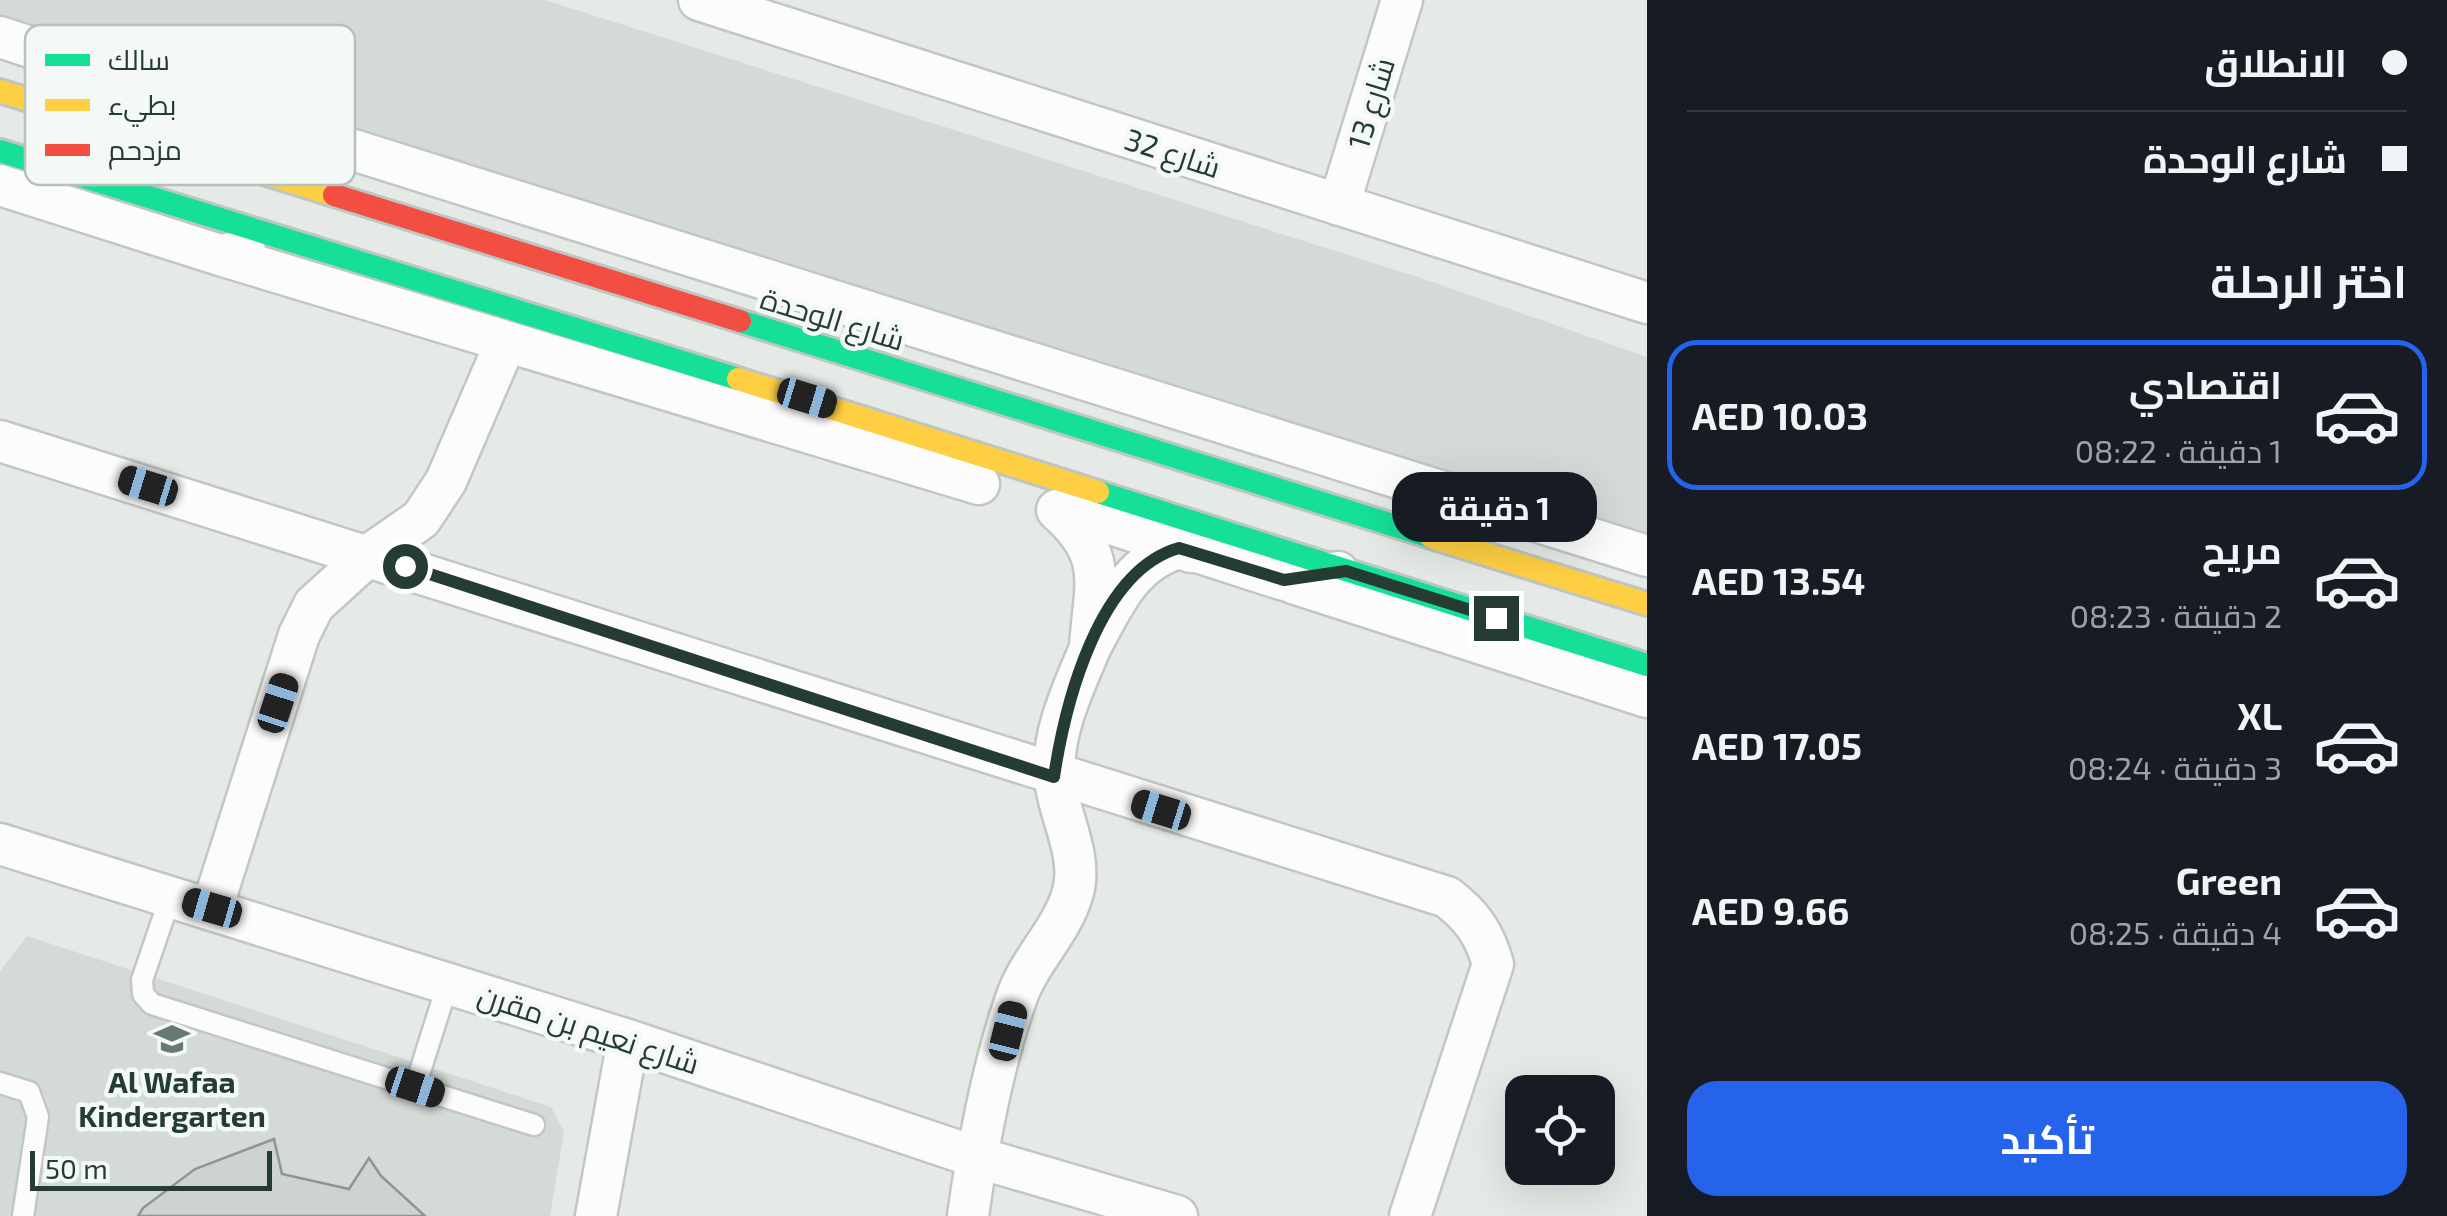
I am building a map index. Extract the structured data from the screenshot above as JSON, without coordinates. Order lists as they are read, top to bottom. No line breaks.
{"streets":{"main road":["شارع الوحدة"],"street":["شارع 13","شارع 32","شارع نعيم بن مقرن"]},"crossings":[["شارع 13","شارع 32"]],"places":{"school or university":["Al Wafaa Kindergarten"]},"legend":["سالك","بطيء","مزدحم"],"scale_bar":"50 m","page":{"banner":["الانطلاق","شارع الوحدة"],"heading":"اختر الرحلة","list":[{"name":"اقتصادي","note":"1 دقيقة · 08:22","value":"AED 10.03"},{"name":"مريح","note":"2 دقيقة · 08:23","value":"AED 13.54"},{"name":"XL","note":"3 دقيقة · 08:24","value":"AED 17.05"},{"name":"Green","note":"4 دقيقة · 08:25","value":"AED 9.66"}],"bubble":"1 دقيقة","buttons":"تأكيد","scale":"50 m"}}
